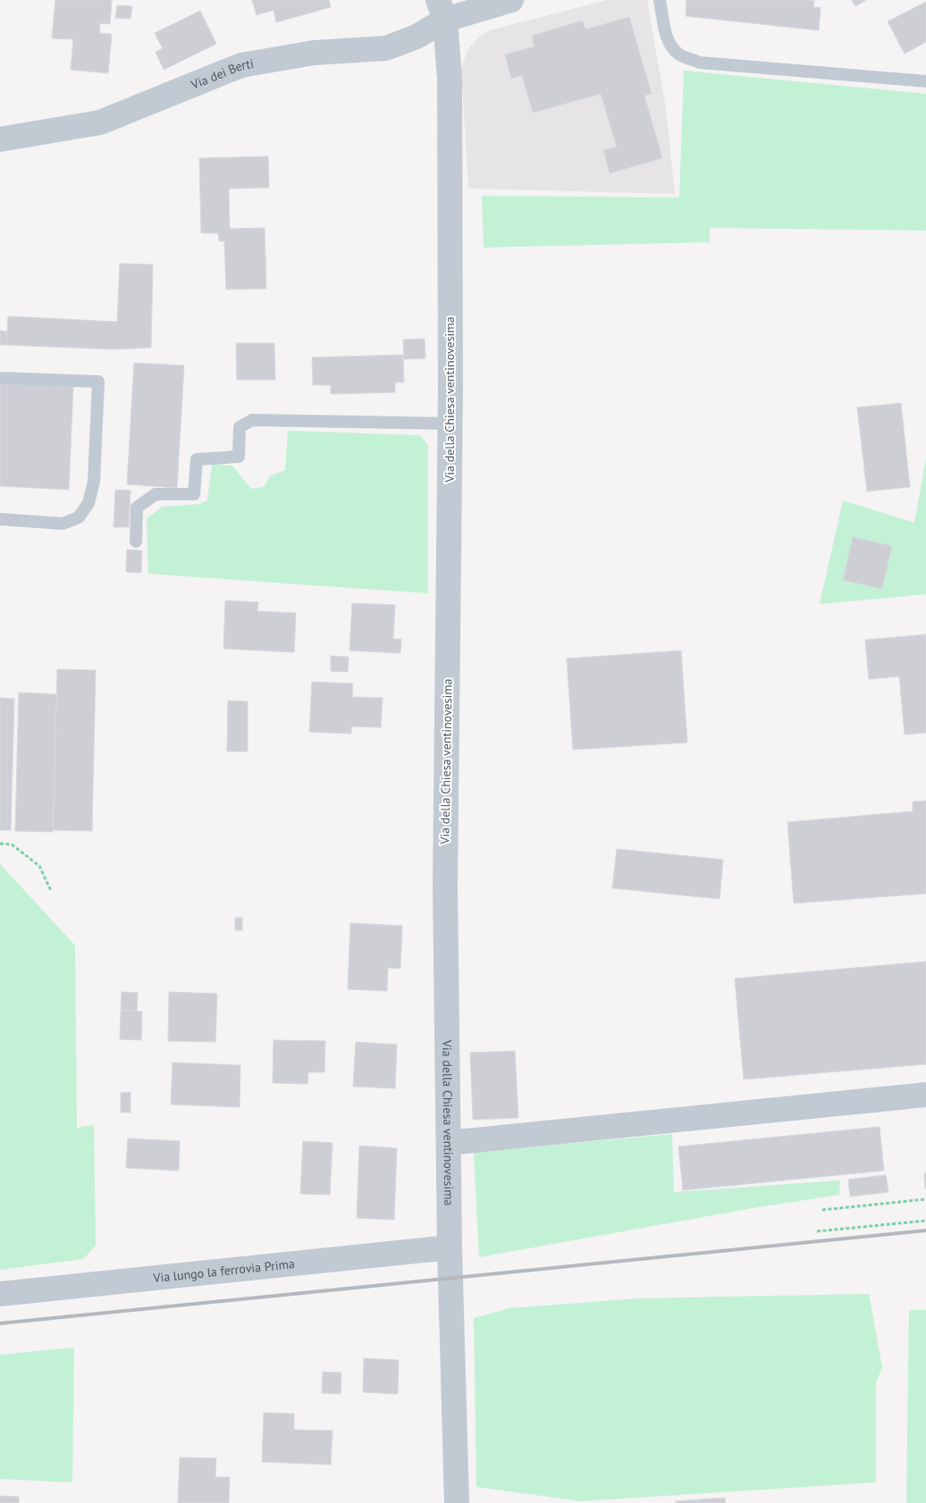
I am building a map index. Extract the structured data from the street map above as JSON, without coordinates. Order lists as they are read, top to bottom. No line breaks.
{"streets":{"street":["Via dei Berti","Via della Chiesa ventinovesima","Via lungo la ferrovia Prima"]},"crossings":[["Via dei Berti","Via della Chiesa ventinovesima"],["Via della Chiesa ventinovesima","Via lungo la ferrovia Prima"]]}
